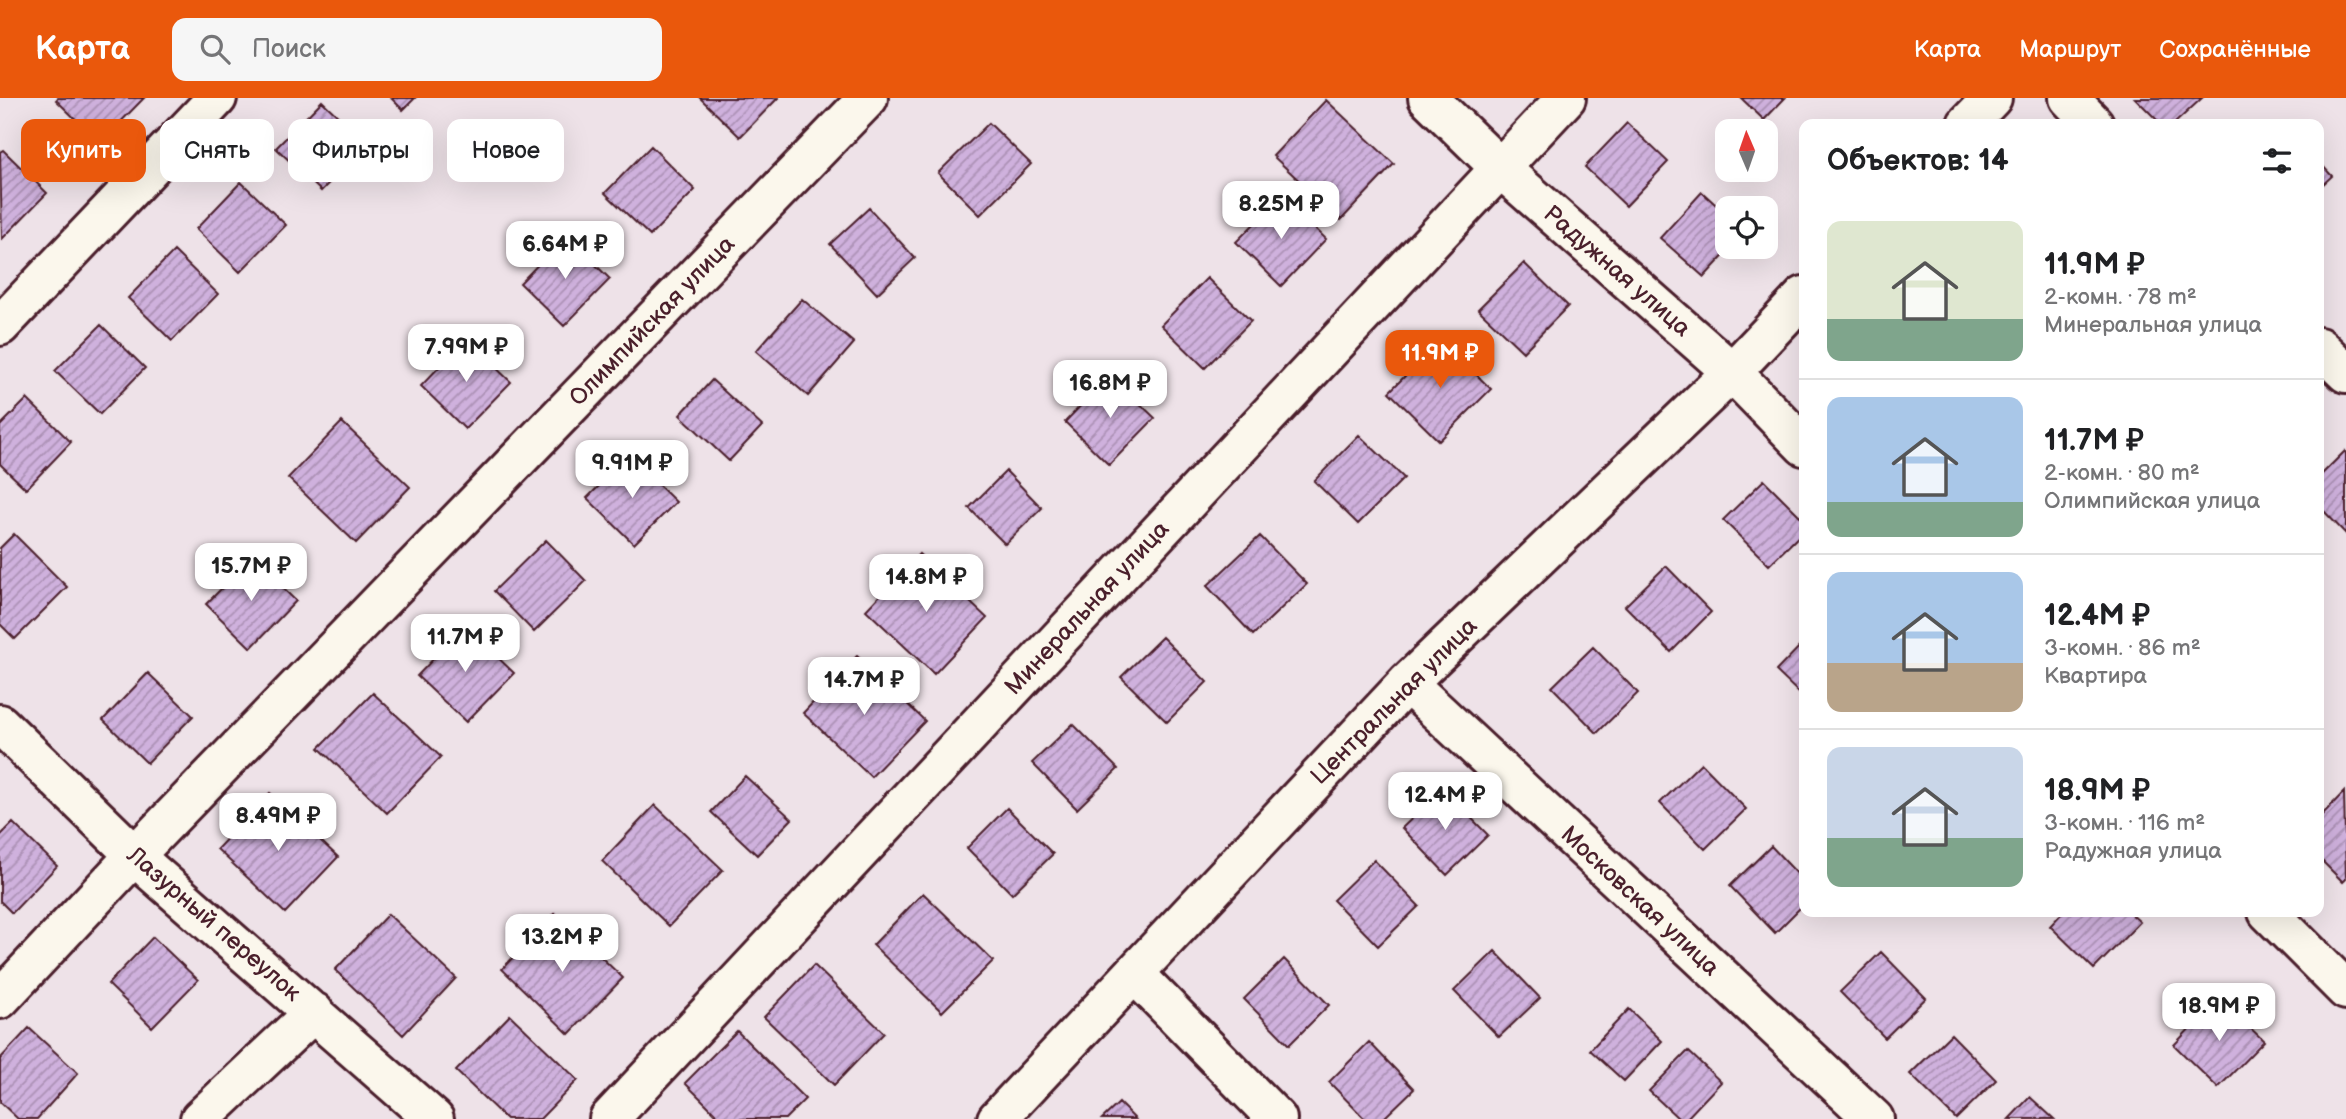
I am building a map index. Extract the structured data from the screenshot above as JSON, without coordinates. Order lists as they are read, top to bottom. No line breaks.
{"streets":{"street":["Радужная улица","Олимпийская улица","Минеральная улица","Центральная улица","Московская улица","Лазурный переулок"]},"crossings":[["Радужная улица","Минеральная улица"],["Радужная улица","Центральная улица"],["Олимпийская улица","Лазурный переулок"],["Центральная улица","Московская улица"]],"north":"top","page":{"header":"Карта","search":"Поиск","nav":["Карта","Маршрут","Сохранённые"],"chip":["Купить","Снять","Фильтры","Новое"],"heading":"Объектов: 14","price":["8.25M ₽","6.64M ₽","7.99M ₽","11.9M ₽","16.8M ₽","9.91M ₽","15.7M ₽","14.8M ₽","11.7M ₽","14.7M ₽","12.4M ₽","8.49M ₽","13.2M ₽","18.9M ₽"],"list":[{"name":"11.9M ₽","note":"2-комн. · 78 m² · Минеральная улица"},{"name":"11.7M ₽","note":"2-комн. · 80 m² · Олимпийская улица"},{"name":"12.4M ₽","note":"3-комн. · 86 m² · Квартира"},{"name":"18.9M ₽","note":"3-комн. · 116 m² · Радужная улица"}]}}
